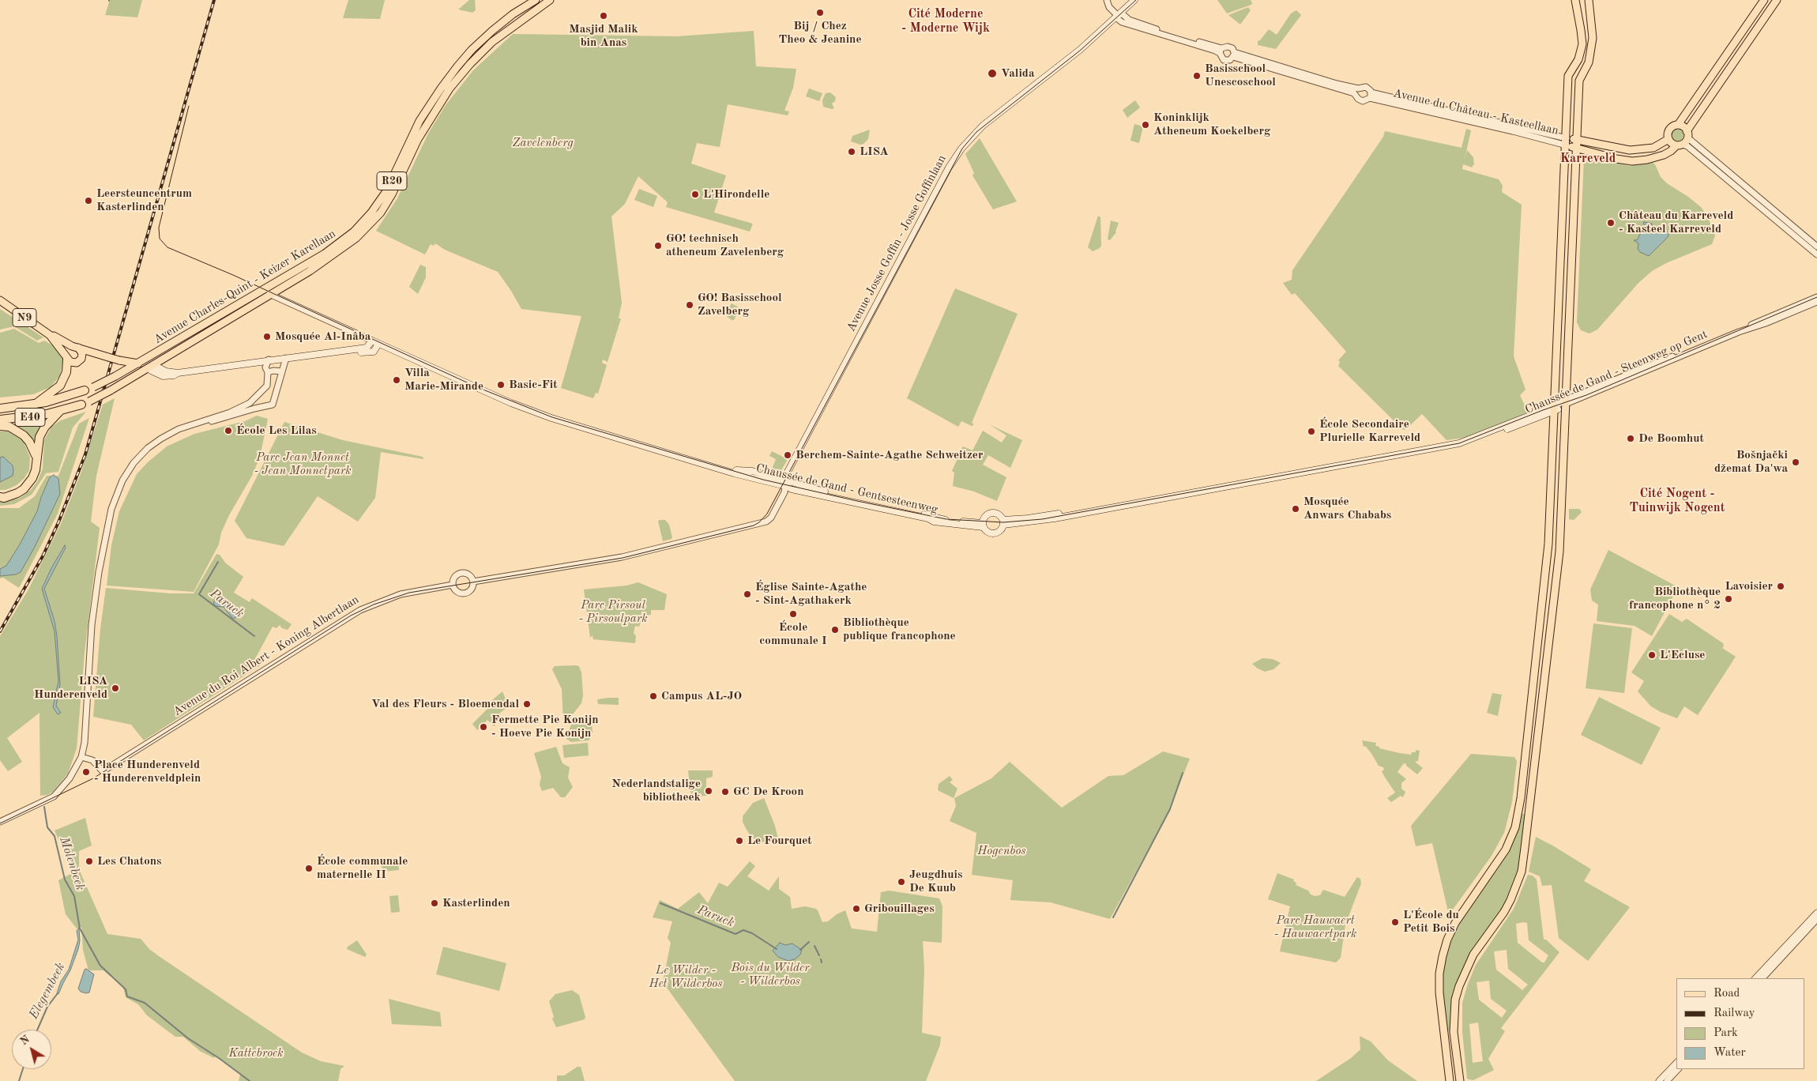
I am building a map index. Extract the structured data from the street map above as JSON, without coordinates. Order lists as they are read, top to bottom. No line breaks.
{"streets":{"highway":["E40"],"main road":["Avenue du Château - Kasteellaan","R20","Avenue Josse Goffin - Josse Goffinlaan","Avenue Charles-Quint - Keizer Karellaan","N9","Chaussée de Gand - Steenweg op Gent","Chaussée de Gand - Gentsesteenweg"],"street":["Avenue du Roi Albert - Koning Albertlaan"]},"crossings":[["Avenue du Château - Kasteellaan","Avenue Josse Goffin - Josse Goffinlaan"],["Avenue Josse Goffin - Josse Goffinlaan","Chaussée de Gand - Gentsesteenweg"],["Avenue Charles-Quint - Keizer Karellaan","N9"],["Avenue Charles-Quint - Keizer Karellaan","E40"],["Avenue Charles-Quint - Keizer Karellaan","Chaussée de Gand - Gentsesteenweg"],["N9","E40"],["Chaussée de Gand - Steenweg op Gent","Chaussée de Gand - Gentsesteenweg"]],"districts":["Cité Moderne - Moderne Wijk","Karreveld","Cité Nogent - Tuinwijk Nogent"],"water":["Paruck","Molenbeek","Elegembeek"],"parks":["Zavelenberg","Parc Jean Monnet - Jean Monnetpark","Parc Pirsoul - Pirsoulpark","Hogenbos","Parc Hauwaert - Hauwaertpark","Bois du Wilder - Wilderbos","Le Wilder - Het Wilderbos","Kattebroek"],"places":["Bij / Chez Theo & Jeanine","Masjid Malik bin Anas","Valida","Basisschool Unescoschool","Koninklijk Atheneum Koekelberg","LISA","L'Hirondelle","Leersteuncentrum Kasterlinden","Château du Karreveld - Kasteel Karreveld","GO! technisch atheneum Zavelenberg","GO! Basisschool Zavelberg","Mosquée Al-Inâba","Villa Marie-Mirande","Basic-Fit","École Les Lilas","École Secondaire Plurielle Karreveld","De Boomhut","Berchem-Sainte-Agathe Schweitzer","Bošnjački džemat Da'wa","Mosquée Anwars Chababs","Lavoisier","Église Sainte-Agathe - Sint-Agathakerk","Bibliothèque francophone n° 2","École communale I","Bibliothèque publique francophone","L'Ecluse","LISA Hunderenveld","Campus AL-JO","Val des Fleurs - Bloemendal","Fermette Pie Konijn - Hoeve Pie Konijn","Place Hunderenveld - Hunderenveldplein","Nederlandstalige bibliotheek","GC De Kroon","Le Fourquet","Les Chatons","École communale maternelle II","Jeugdhuis De Kuub","Kasterlinden","Gribouillages","L'École du Petit Bois"],"legend":["Road","Railway","Park","Water"],"north":"top left"}
